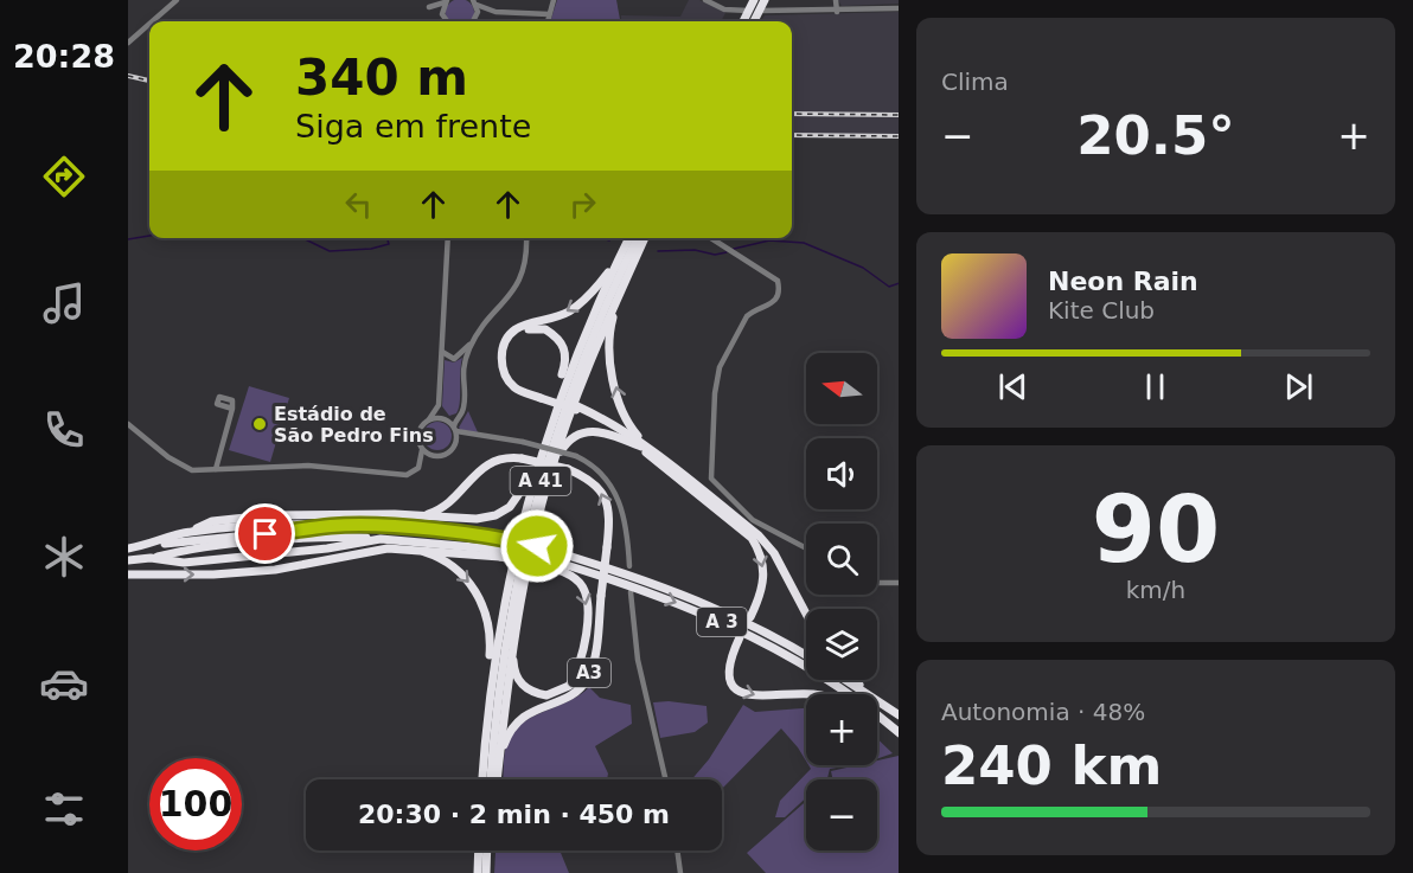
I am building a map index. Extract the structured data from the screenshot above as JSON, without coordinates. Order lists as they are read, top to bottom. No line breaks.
{"streets":{"highway":["A 41","A 3","A3"]},"places":["Estádio de São Pedro Fins"],"north":"left","page":{"tabs":"20:28","tile":["Clima",["90","km/h"],["Autonomia · 48%","240 km"]],"turn":["340 m","Siga em frente"],"heat":["−","20.5°","+"],"song":["Neon Rain","Kite Club"],"map_buttons":["+","−"],"limit":"100","trip":"20:30 · 2 min · 450 m"}}
